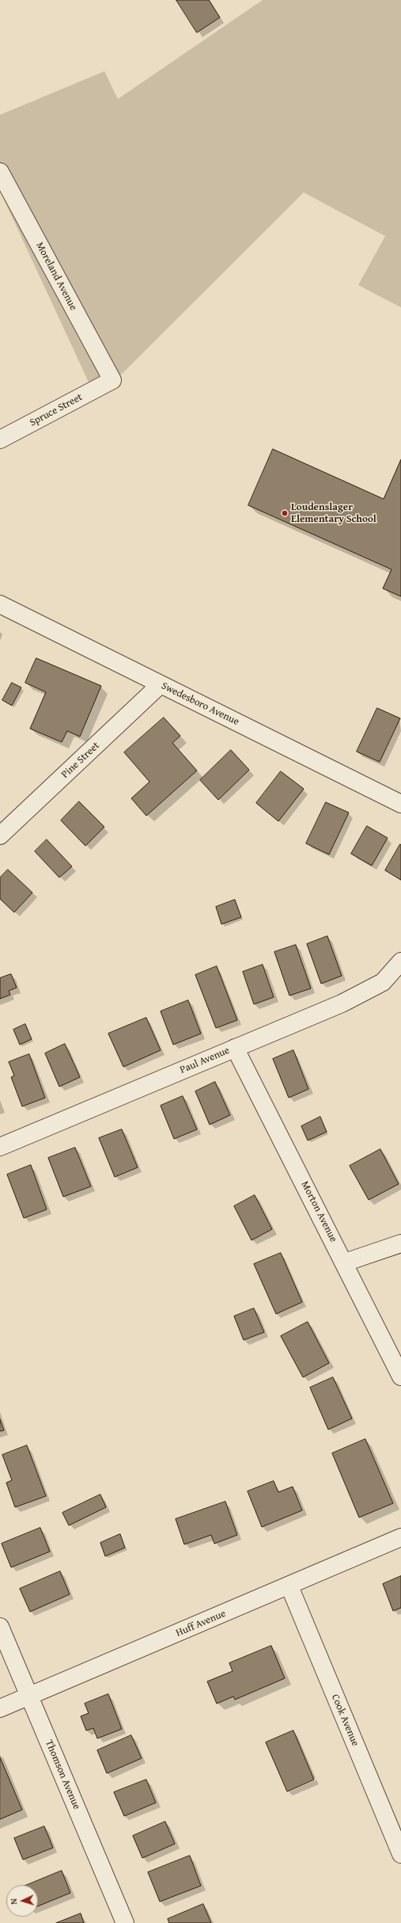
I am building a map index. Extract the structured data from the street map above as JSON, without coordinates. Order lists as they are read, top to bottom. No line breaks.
{"streets":{"street":["Moreland Avenue","Spruce Street","Swedesboro Avenue","Pine Street","Paul Avenue","Morton Avenue","Huff Avenue","Cook Avenue","Thomson Avenue"]},"crossings":[["Moreland Avenue","Spruce Street"],["Swedesboro Avenue","Pine Street"],["Paul Avenue","Morton Avenue"],["Huff Avenue","Cook Avenue"],["Huff Avenue","Thomson Avenue"]],"places":["Loudenslager Elementary School"],"north":"left"}
